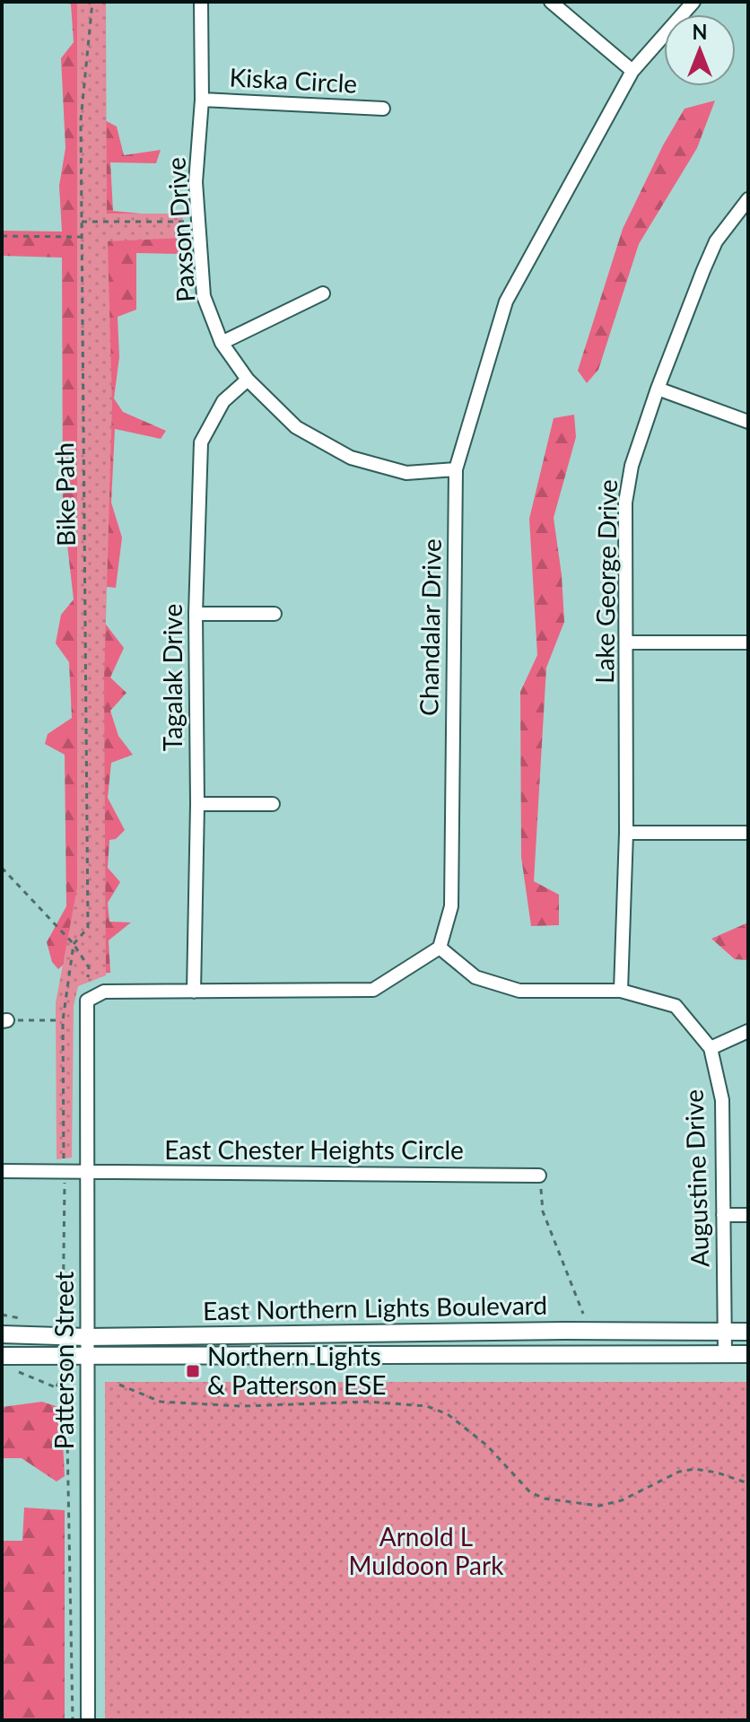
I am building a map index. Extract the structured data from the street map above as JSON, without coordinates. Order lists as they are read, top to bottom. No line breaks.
{"streets":{"main road":["East Northern Lights Boulevard"],"street":["Kiska Circle","Paxson Drive","Lake George Drive","Chandalar Drive","Tagalak Drive","East Chester Heights Circle","Augustine Drive","Patterson Street"],"path":["Bike Path"]},"crossings":[["Kiska Circle","Paxson Drive"],["Paxson Drive","Chandalar Drive"],["Paxson Drive","Tagalak Drive"],["Bike Path","East Chester Heights Circle"],["Lake George Drive","Augustine Drive"],["Chandalar Drive","Augustine Drive"],["Tagalak Drive","Patterson Street"],["East Chester Heights Circle","Patterson Street"],["Augustine Drive","East Northern Lights Boulevard"],["East Northern Lights Boulevard","Patterson Street"]],"parks":["Arnold L Muldoon Park"],"places":{"transit":["Northern Lights & Patterson ESE"]},"north":"top"}
